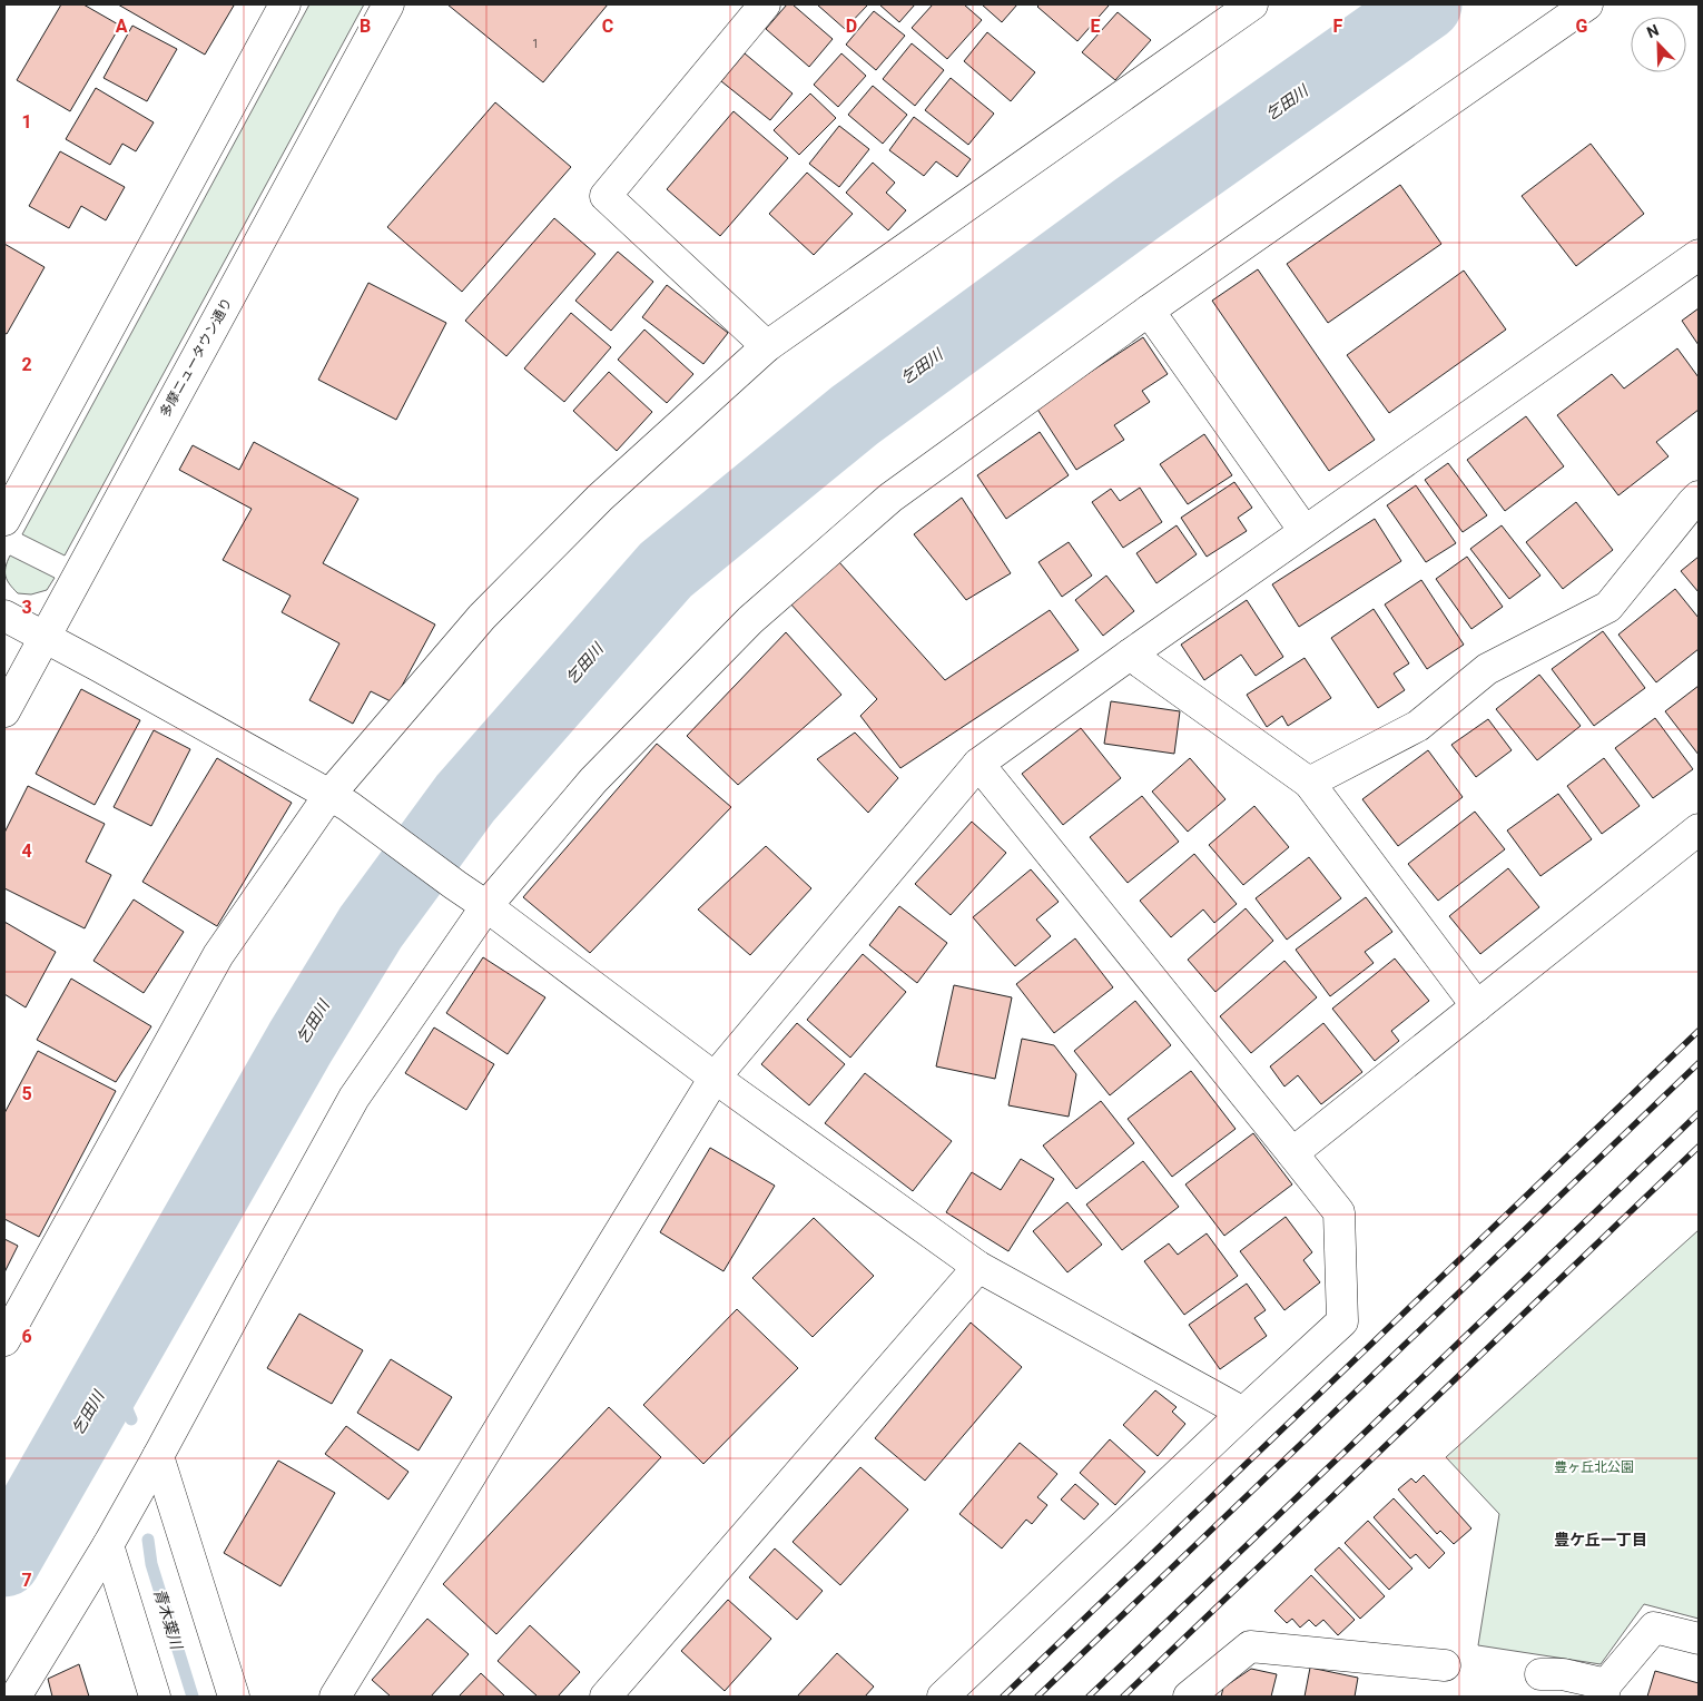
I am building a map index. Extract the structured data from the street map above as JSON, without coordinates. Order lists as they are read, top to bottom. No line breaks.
{"streets":{"street":["多摩ニュータウン通り"]},"districts":["豊ケ丘一丁目"],"water":["乞田川","青木葉川"],"parks":["豊ヶ丘北公園"],"house_numbers":["1"],"north":"top left","grid":{"columns":["A","B","C","D","E","F","G"],"rows":["1","2","3","4","5","6","7"]}}
